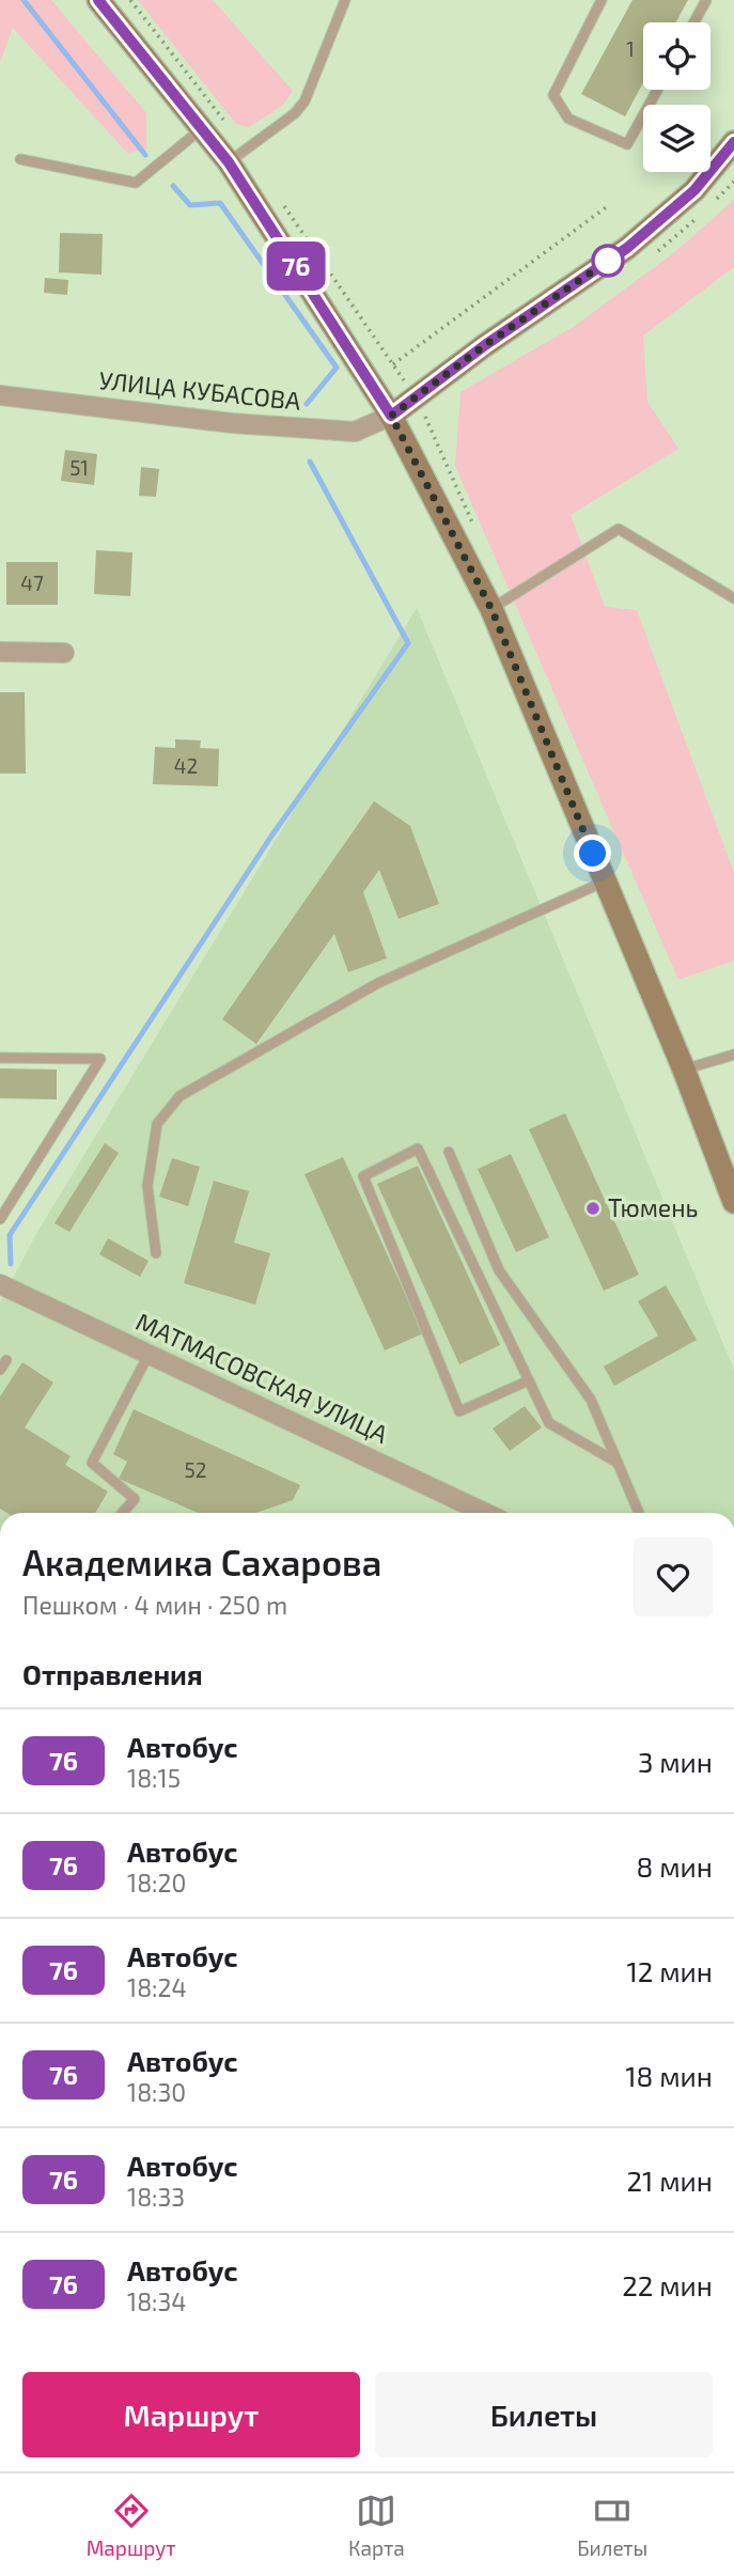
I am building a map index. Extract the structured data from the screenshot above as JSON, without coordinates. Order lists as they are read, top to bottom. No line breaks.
{"streets":{"street":["УЛИЦА КУБАСОВА","МАТМАСОВСКАЯ УЛИЦА"]},"places":["Тюмень"],"lines":["bus line 76"],"house_numbers":["1","51","47","42","52"],"page":{"on_map":"76","heading":[["Академика Сахарова","Пешком · 4 мин · 250 m"],"Отправления"],"list":[{"mark":"76","name":"Автобус","note":"18:15","value":"3 мин"},{"mark":"76","name":"Автобус","note":"18:20","value":"8 мин"},{"mark":"76","name":"Автобус","note":"18:24","value":"12 мин"},{"mark":"76","name":"Автобус","note":"18:30","value":"18 мин"},{"mark":"76","name":"Автобус","note":"18:33","value":"21 мин"},{"mark":"76","name":"Автобус","note":"18:34","value":"22 мин"}],"buttons":["Маршрут","Билеты"],"tabs":["Маршрут","Карта","Билеты"]}}
